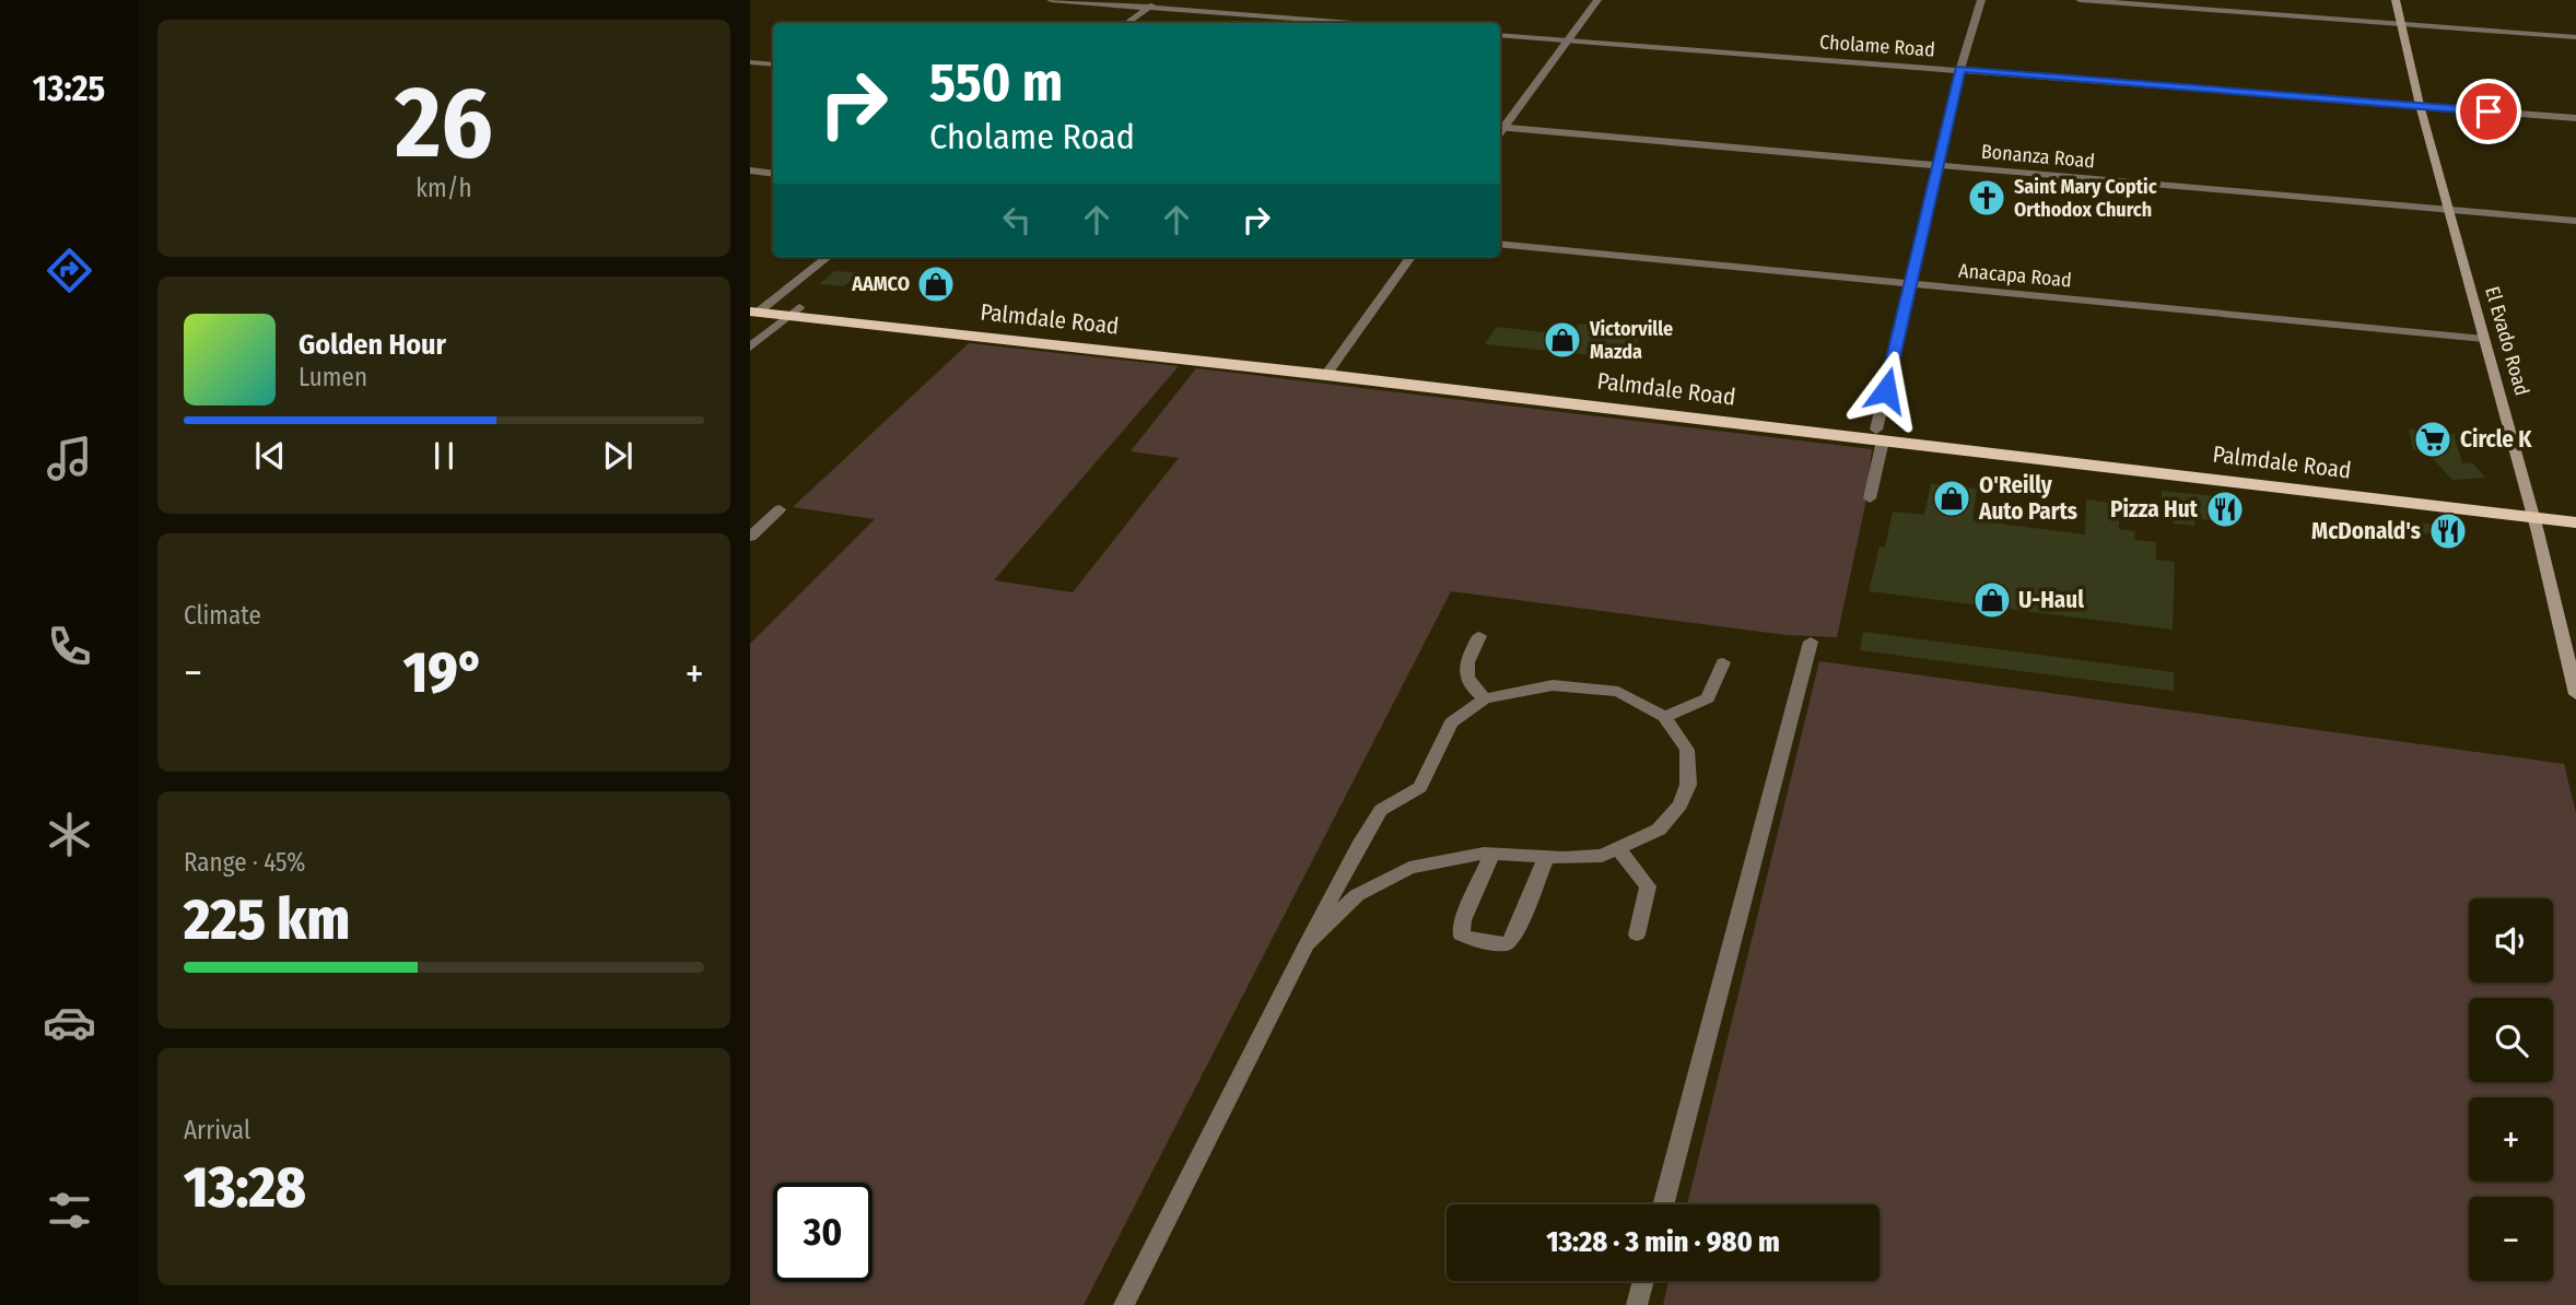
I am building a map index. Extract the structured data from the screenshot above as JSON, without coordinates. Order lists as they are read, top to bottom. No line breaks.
{"streets":{"highway":["Palmdale Road"],"main road":["El Evado Road"],"street":["Cholame Road","Bonanza Road","Anacapa Road"]},"crossings":[["Cholame Road","El Evado Road"],["Bonanza Road","El Evado Road"],["Anacapa Road","El Evado Road"],["Palmdale Road","El Evado Road"]],"places":{"church":["Saint Mary Coptic Orthodox Church"],"shop":["AAMCO","Victorville Mazda","O'Reilly Auto Parts","U-Haul"],"supermarket":["Circle K"],"restaurant":["Pizza Hut","McDonald's"]},"page":{"tabs":"13:25","tile":[["26","km/h"],"Climate",["Range · 45%","225 km"],["Arrival","13:28"]],"turn":["550 m","Cholame Road"],"song":["Golden Hour","Lumen"],"heat":["−","19°","+"],"map_buttons":["+","−"],"limit":"30","trip":"13:28 · 3 min · 980 m"}}
